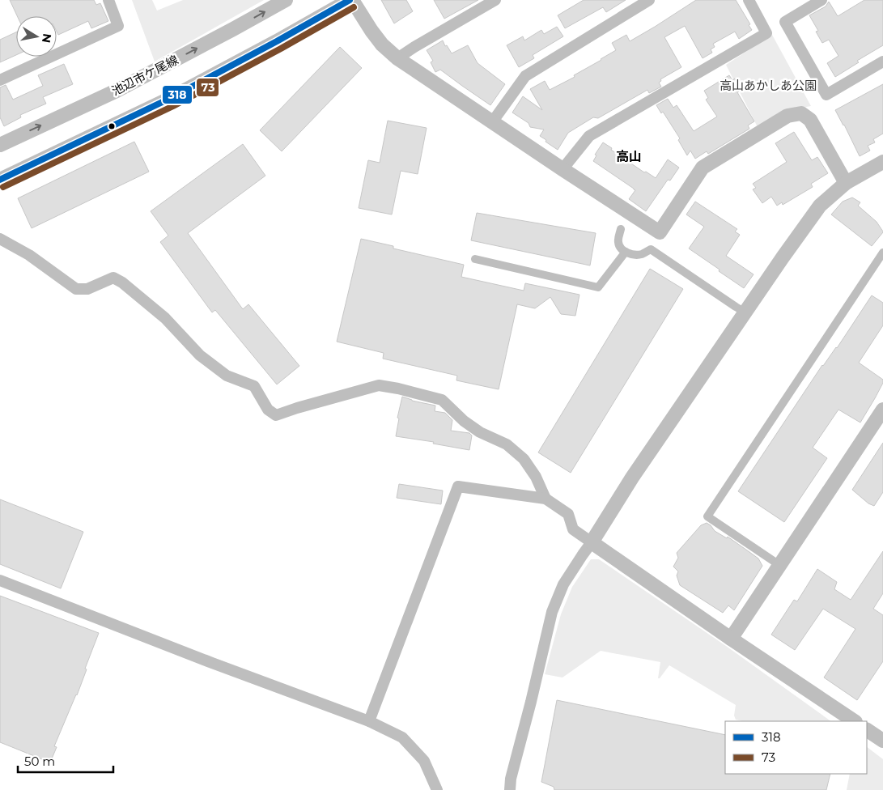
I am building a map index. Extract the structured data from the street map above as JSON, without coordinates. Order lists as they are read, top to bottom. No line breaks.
{"streets":{"street":["池辺市ケ尾線"]},"districts":["高山"],"parks":["高山あかしあ公園"],"lines":["transit line 318","transit line 73"],"legend":["318","73"],"scale_bar":"50 m","north":"right"}
